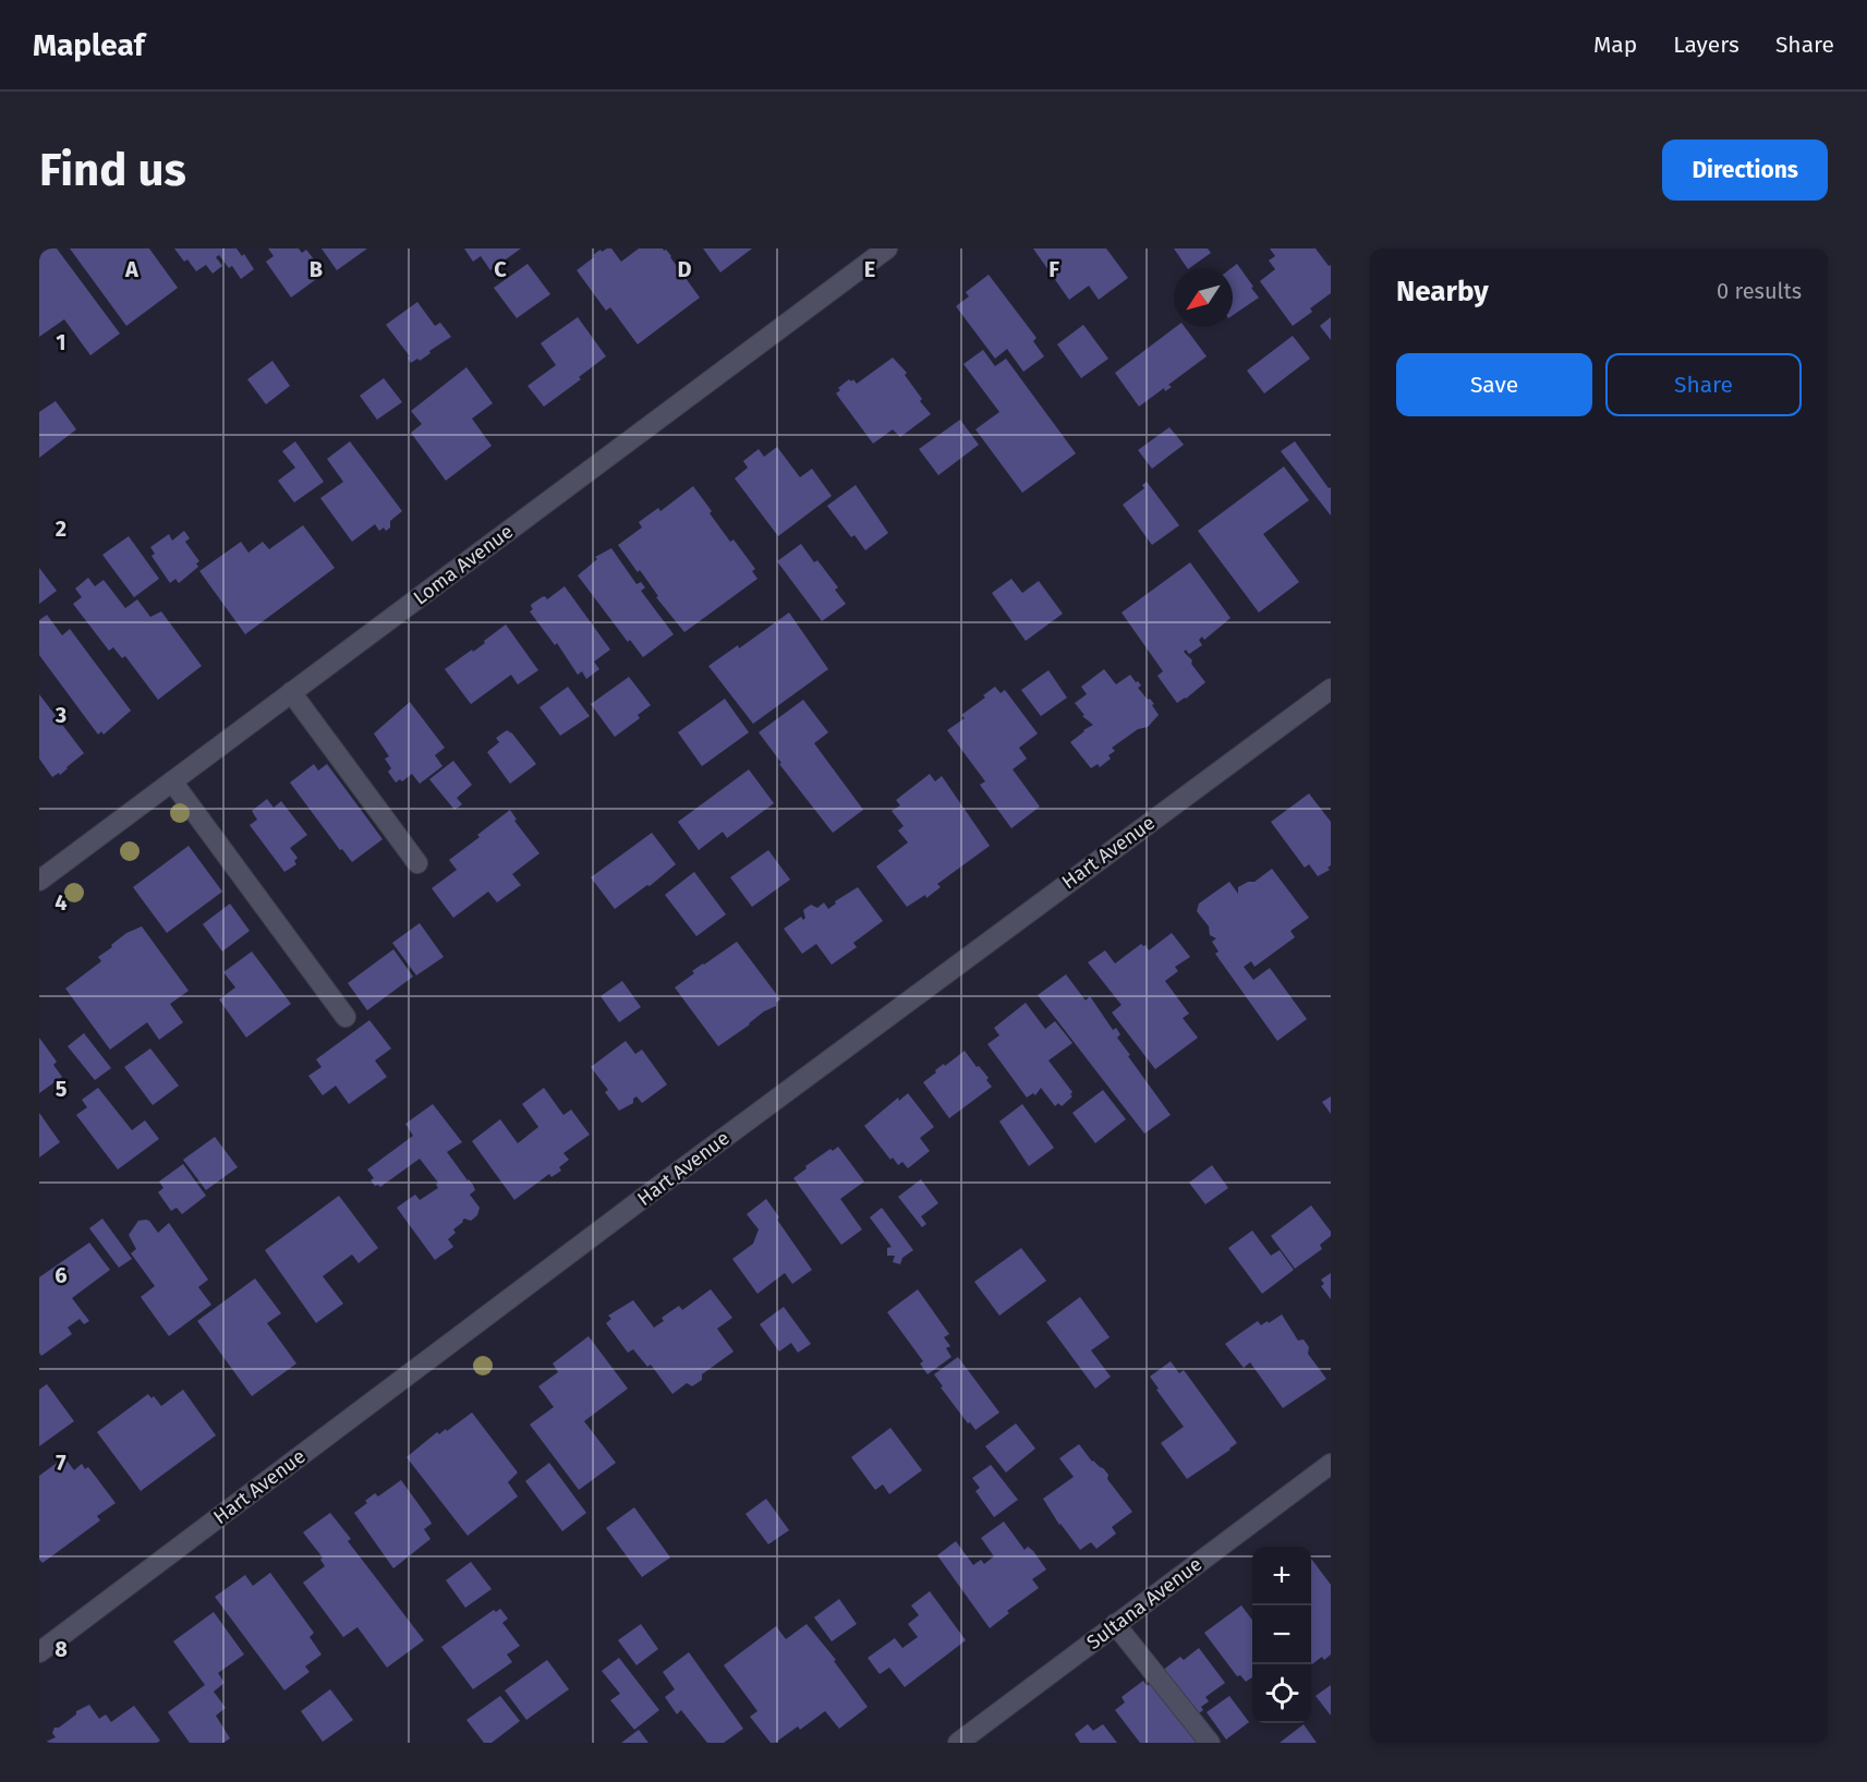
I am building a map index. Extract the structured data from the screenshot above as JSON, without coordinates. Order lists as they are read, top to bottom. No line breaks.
{"streets":{"street":["Loma Avenue","Hart Avenue","Sultana Avenue"]},"north":"bottom left","page":{"header":"Mapleaf","nav":["Map","Layers","Share"],"buttons":["Directions",["Save","Share"]],"title":"Find us","heading":["Nearby","0 results"],"map_buttons":["+","−"]},"grid":{"columns":["A","B","C","D","E","F"],"rows":["1","2","3","4","5","6","7","8"]}}
